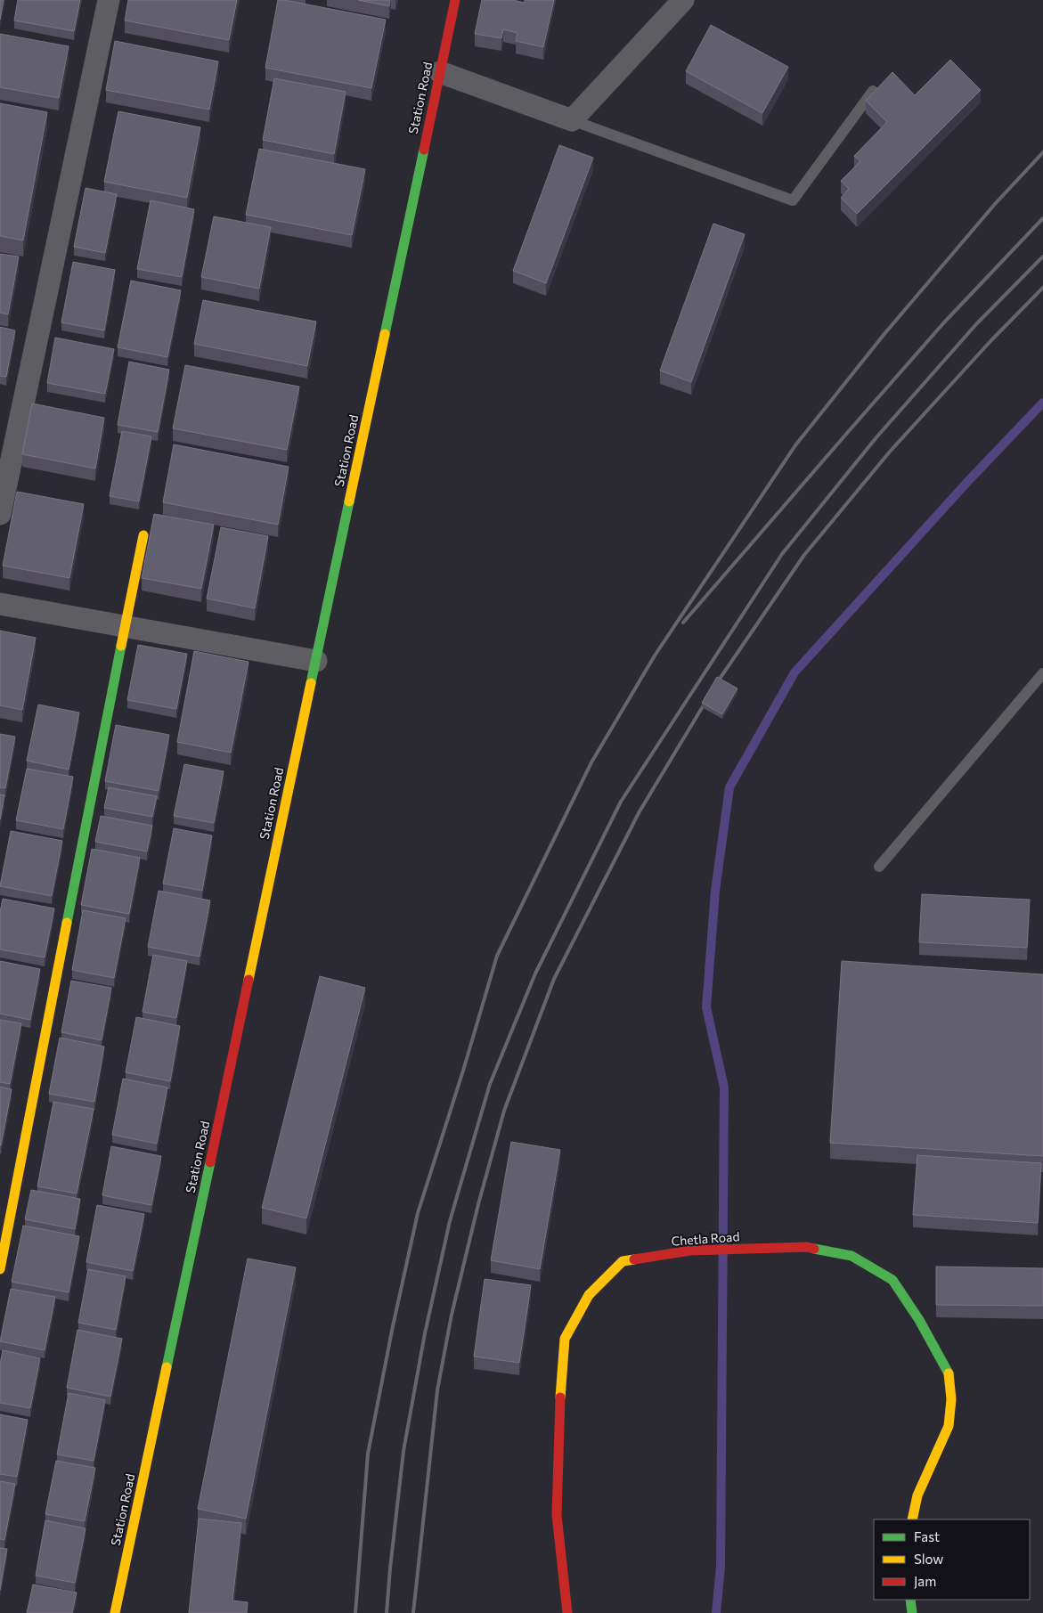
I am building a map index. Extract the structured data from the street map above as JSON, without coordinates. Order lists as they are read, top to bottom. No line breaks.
{"streets":{"street":["Station Road","Chetla Road"]},"legend":["Fast","Slow","Jam"]}
